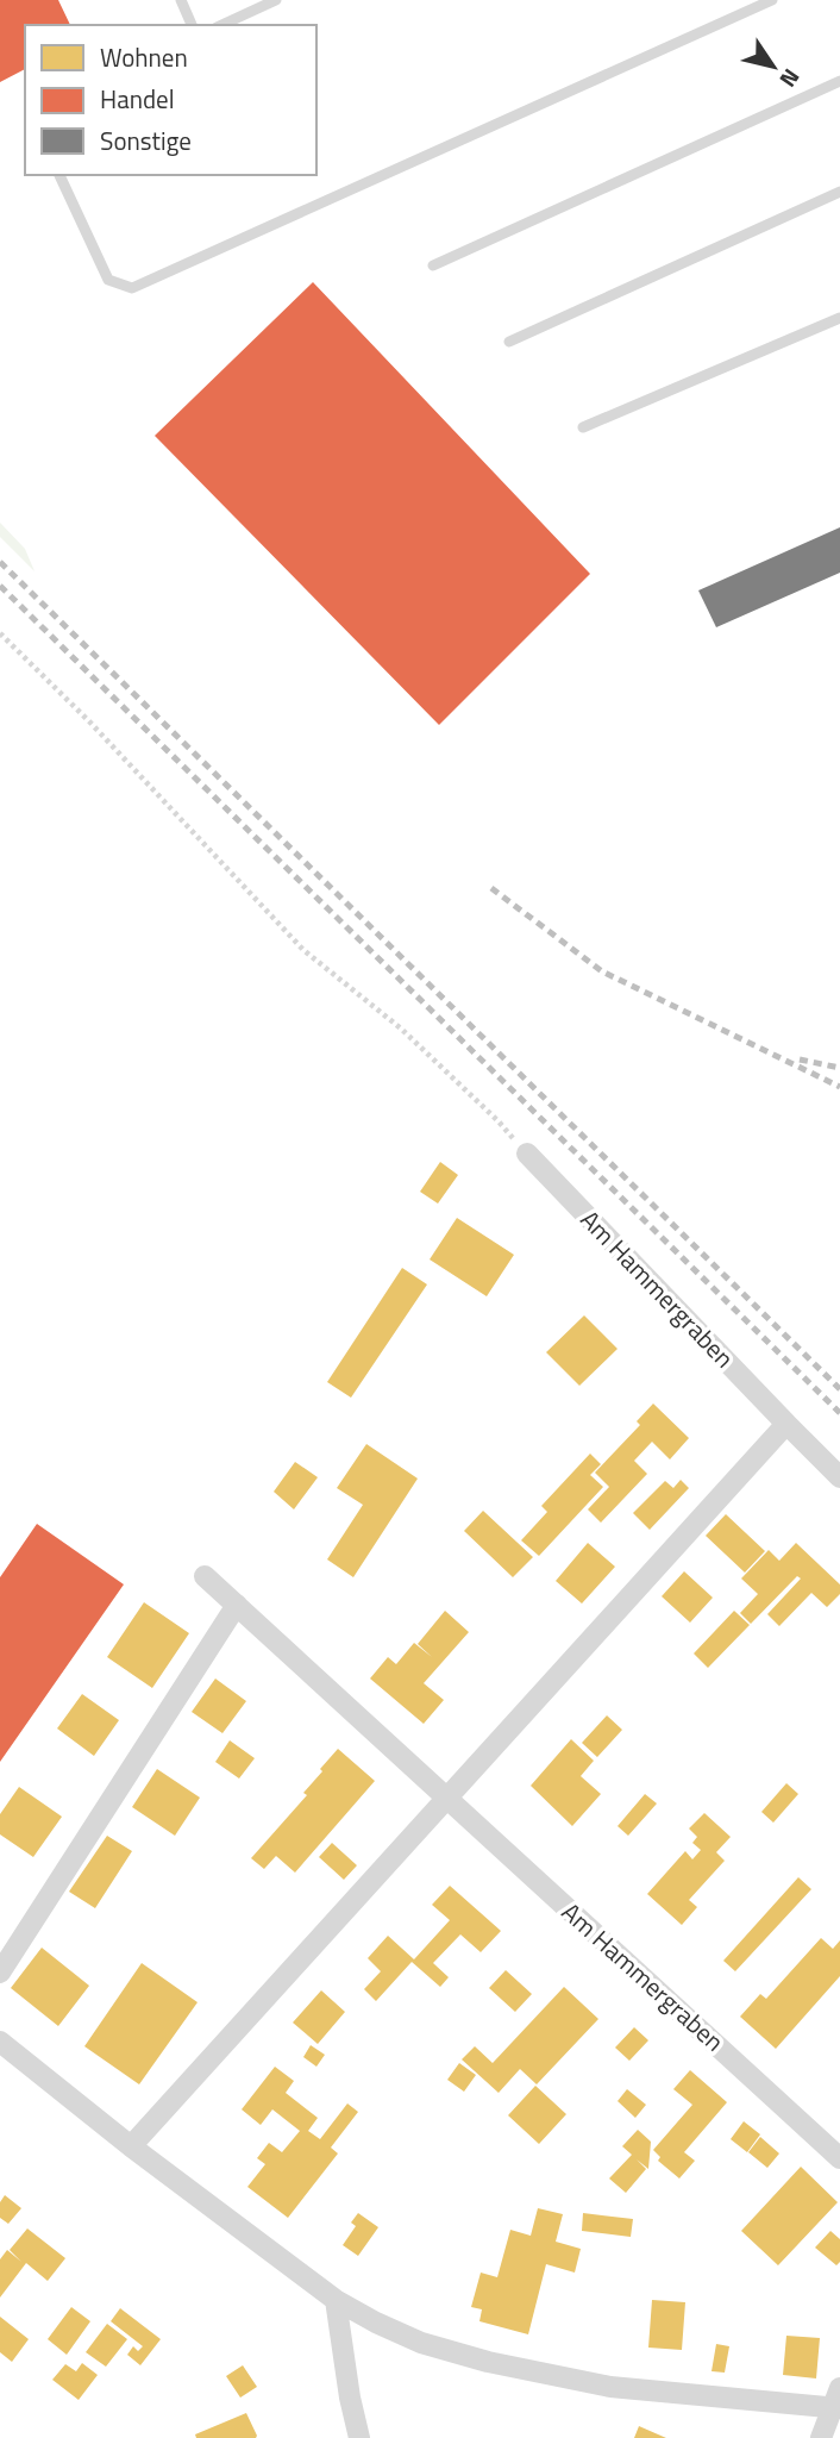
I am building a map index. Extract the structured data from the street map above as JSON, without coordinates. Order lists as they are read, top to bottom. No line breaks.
{"streets":{"street":["Am Hammergraben"]},"legend":["Wohnen","Handel","Sonstige"],"north":"bottom right"}
